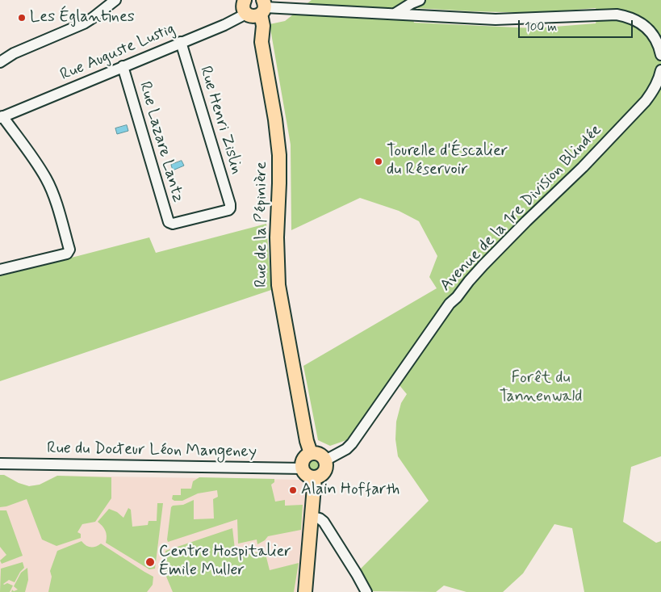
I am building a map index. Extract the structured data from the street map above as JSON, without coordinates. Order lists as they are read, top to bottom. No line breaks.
{"streets":{"main road":["Rue de la Pépinière"],"street":["Rue Auguste Lustig","Rue Henri Zislin","Rue Lazare Lantz","Avenue de la 1re Division Blindée","Rue du Docteur Léon Mangeney"]},"crossings":[["Rue Auguste Lustig","Rue Henri Zislin"],["Rue Auguste Lustig","Rue Lazare Lantz"],["Rue Auguste Lustig","Rue de la Pépinière"],["Rue Henri Zislin","Rue Lazare Lantz"],["Avenue de la 1re Division Blindée","Rue de la Pépinière"],["Avenue de la 1re Division Blindée","Rue du Docteur Léon Mangeney"],["Rue de la Pépinière","Rue du Docteur Léon Mangeney"]],"parks":["Forêt du Tannenwald"],"places":["Les Églantines","Tourelle d'Éscalier du Réservoir","Alain Hoffarth","Centre Hospitalier Émile Muller"],"scale_bar":"100 m"}
